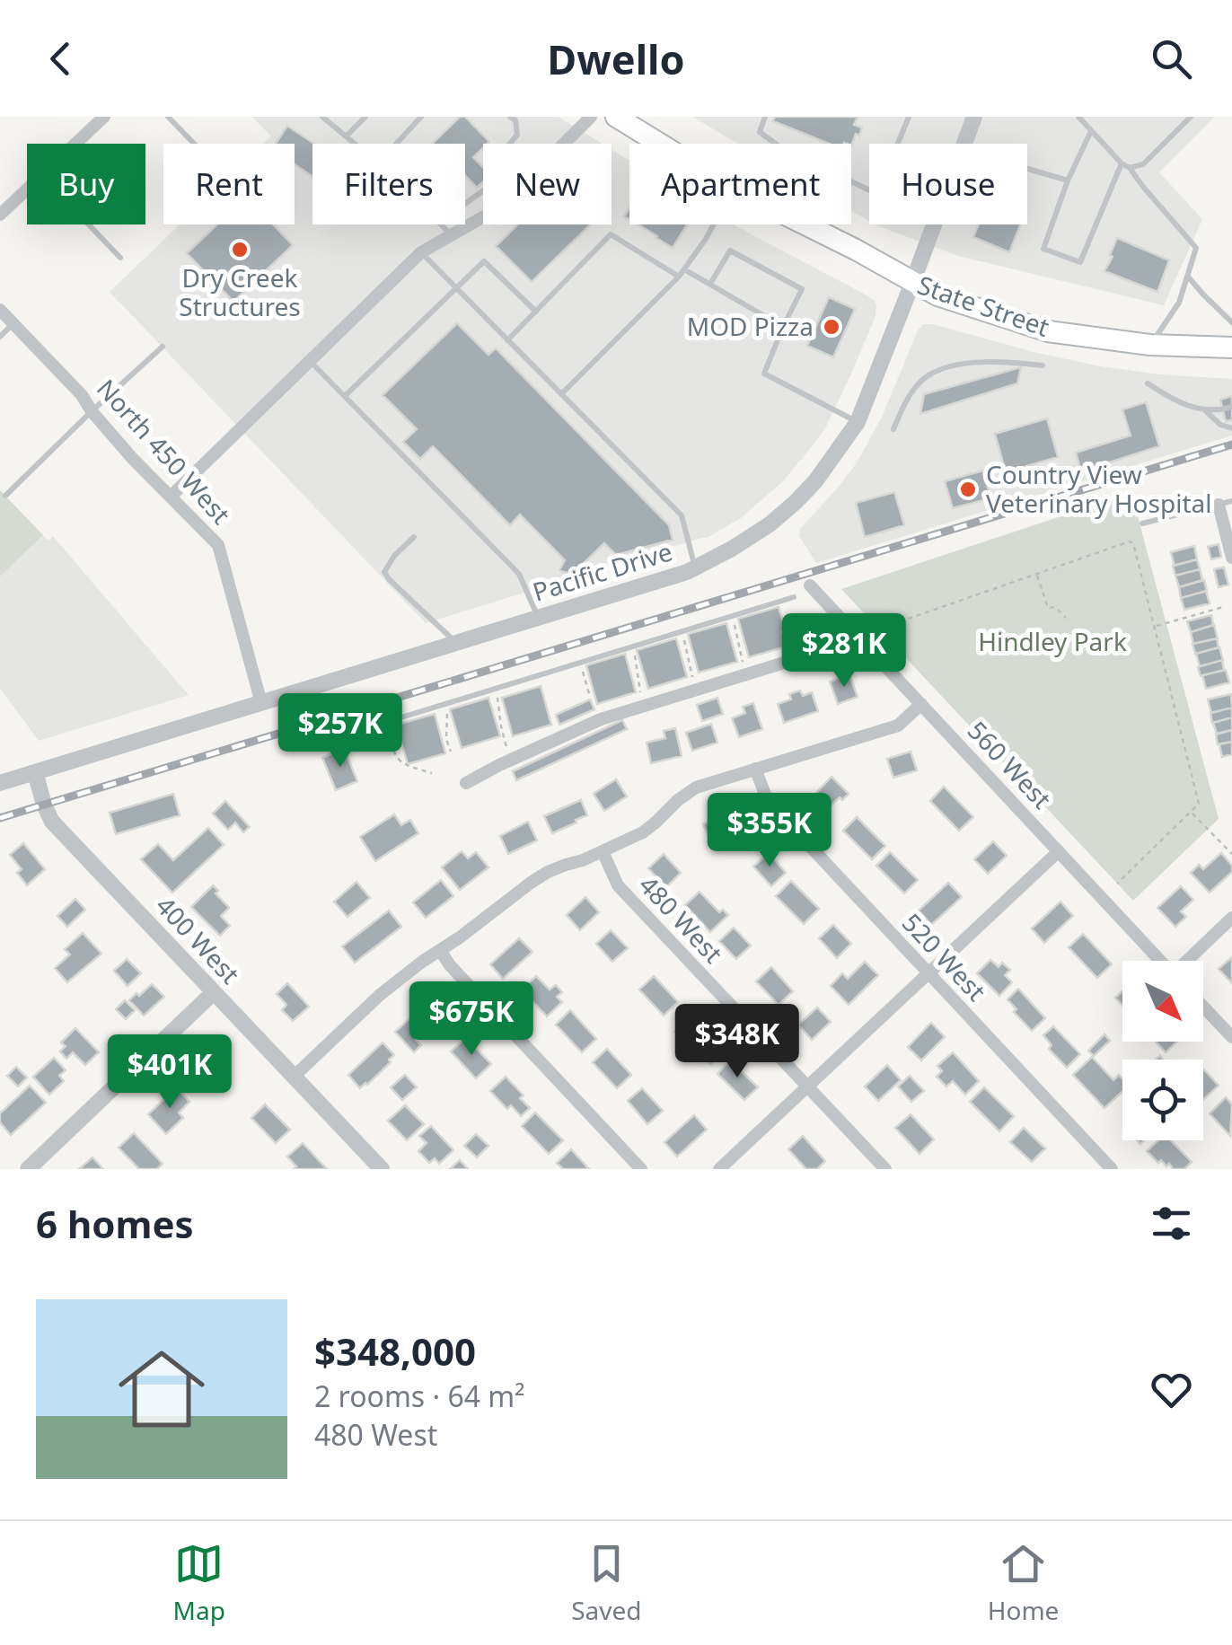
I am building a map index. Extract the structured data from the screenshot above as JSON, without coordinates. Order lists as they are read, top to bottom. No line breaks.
{"streets":{"main road":["State Street"],"street":["North 450 West","Pacific Drive","560 West","480 West","400 West","520 West"]},"crossings":[["State Street","Pacific Drive"],["North 450 West","Pacific Drive"],["Pacific Drive","400 West"]],"parks":["Hindley Park"],"places":["Dry Creek Structures","MOD Pizza","Country View Veterinary Hospital"],"north":"bottom right","page":{"header":"Dwello","chip":["Buy","Rent","Filters","New","Apartment","House"],"price":["$281K","$257K","$355K","$675K","$348K","$401K"],"heading":"6 homes","list":[{"name":"$348,000","note":"2 rooms · 64 m² · 480 West"}],"tabs":["Map","Saved","Home"]}}
